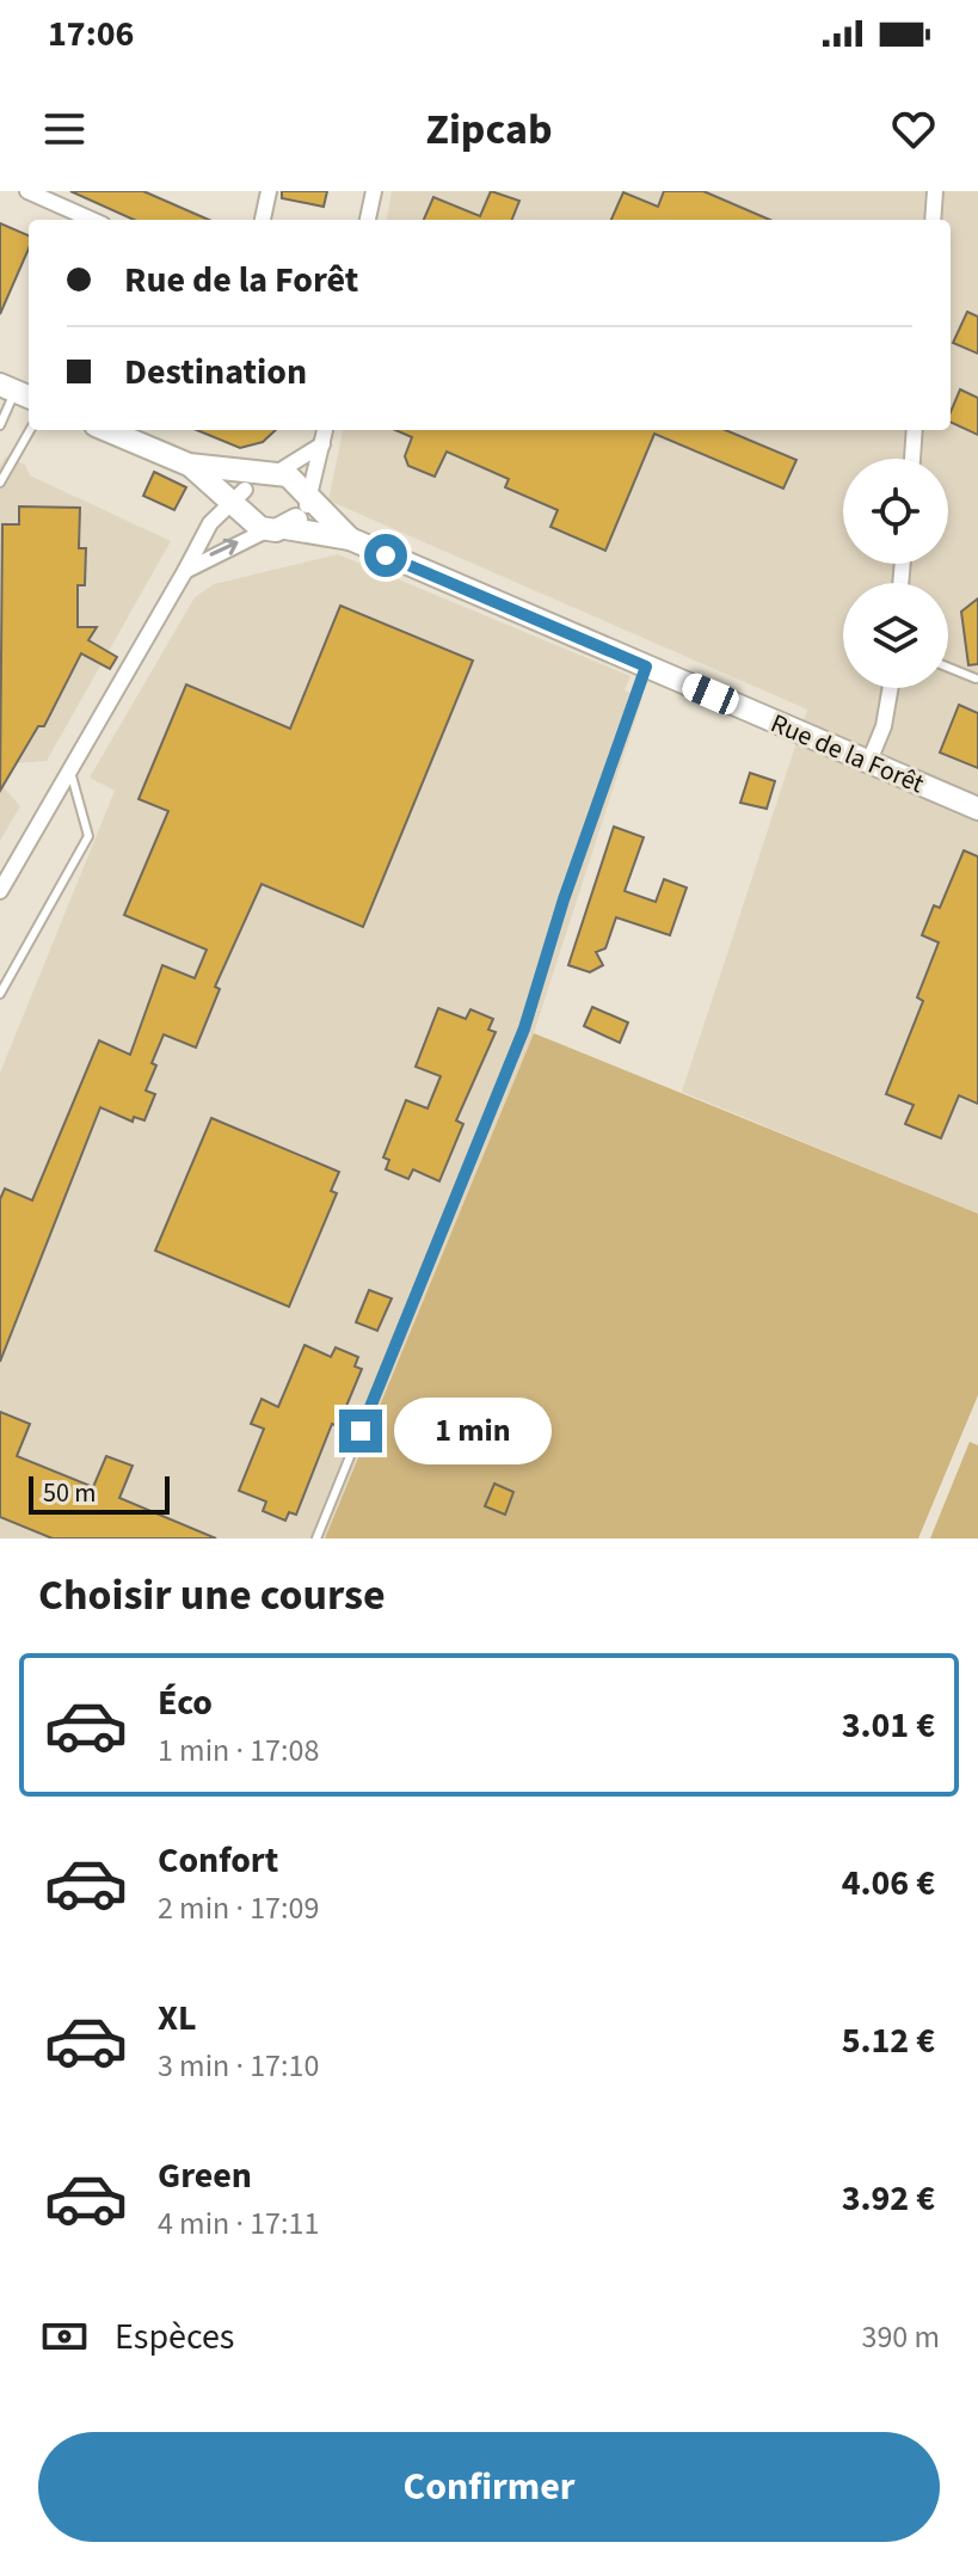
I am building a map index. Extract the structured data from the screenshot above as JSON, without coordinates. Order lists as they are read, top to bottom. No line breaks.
{"streets":{"street":["Rue de la Forêt"]},"scale_bar":"50 m","page":{"status":"17:06","header":"Zipcab","banner":["Rue de la Forêt","Destination"],"bubble":"1 min","scale":"50 m","heading":"Choisir une course","list":[{"name":"Éco","note":"1 min · 17:08","value":"3.01 €"},{"name":"Confort","note":"2 min · 17:09","value":"4.06 €"},{"name":"XL","note":"3 min · 17:10","value":"5.12 €"},{"name":"Green","note":"4 min · 17:11","value":"3.92 €"}],"pay":["Espèces","390 m"],"buttons":"Confirmer"}}
